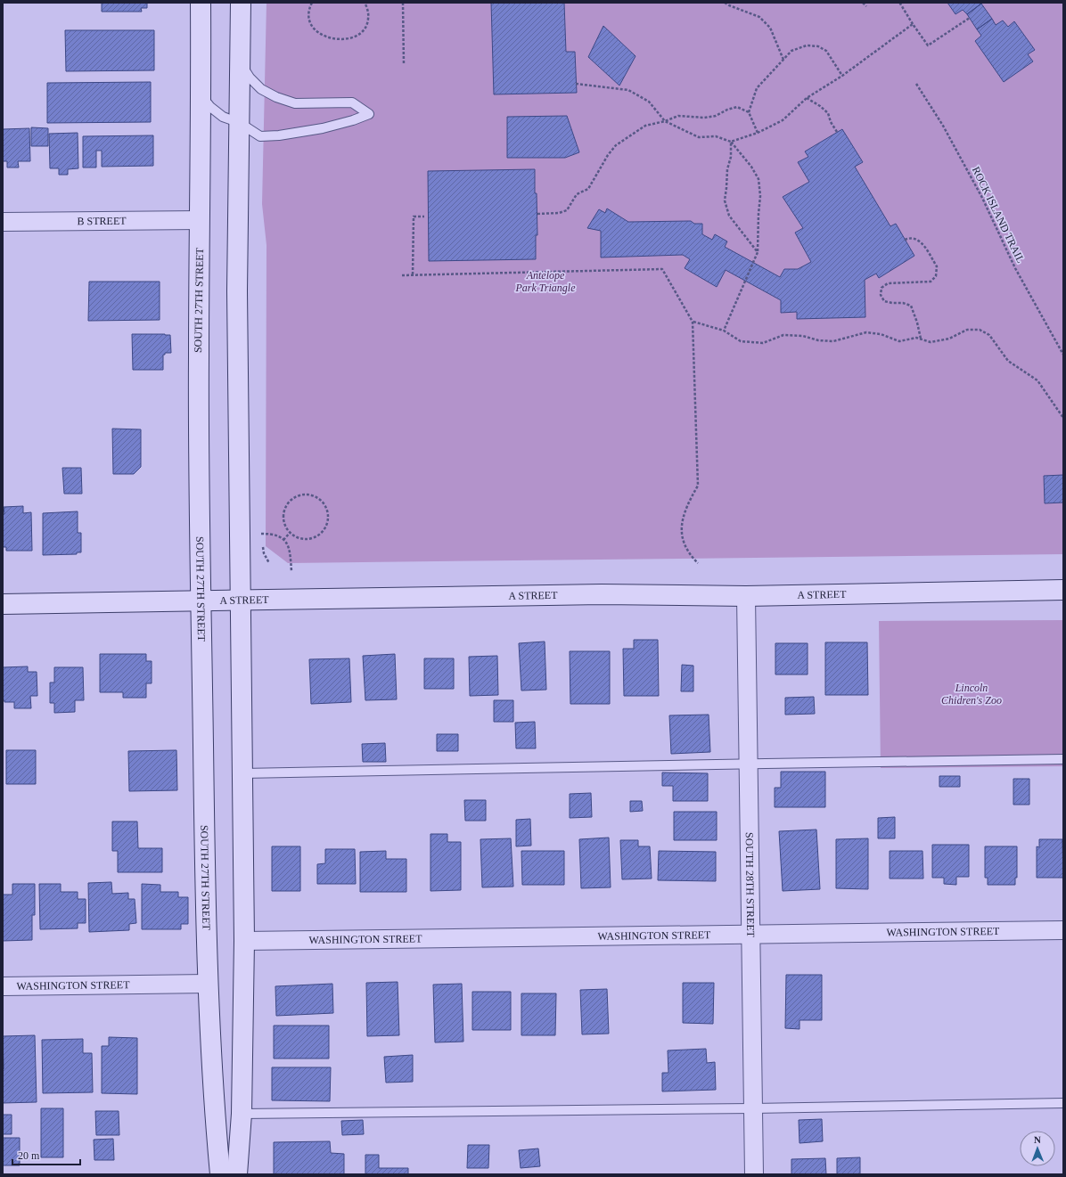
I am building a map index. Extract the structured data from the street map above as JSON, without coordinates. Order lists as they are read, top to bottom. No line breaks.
{"streets":{"main road":["SOUTH 27TH STREET","A STREET"],"street":["B STREET","SOUTH 28TH STREET","WASHINGTON STREET"],"path":["ROCK ISLAND TRAIL"]},"crossings":[["B STREET","SOUTH 27TH STREET"],["SOUTH 27TH STREET","A STREET"],["SOUTH 27TH STREET","WASHINGTON STREET"],["A STREET","SOUTH 28TH STREET"],["SOUTH 28TH STREET","WASHINGTON STREET"]],"parks":["Antelope Park Triangle","Lincoln Chidren's Zoo"],"scale_bar":"20 m","north":"top"}
